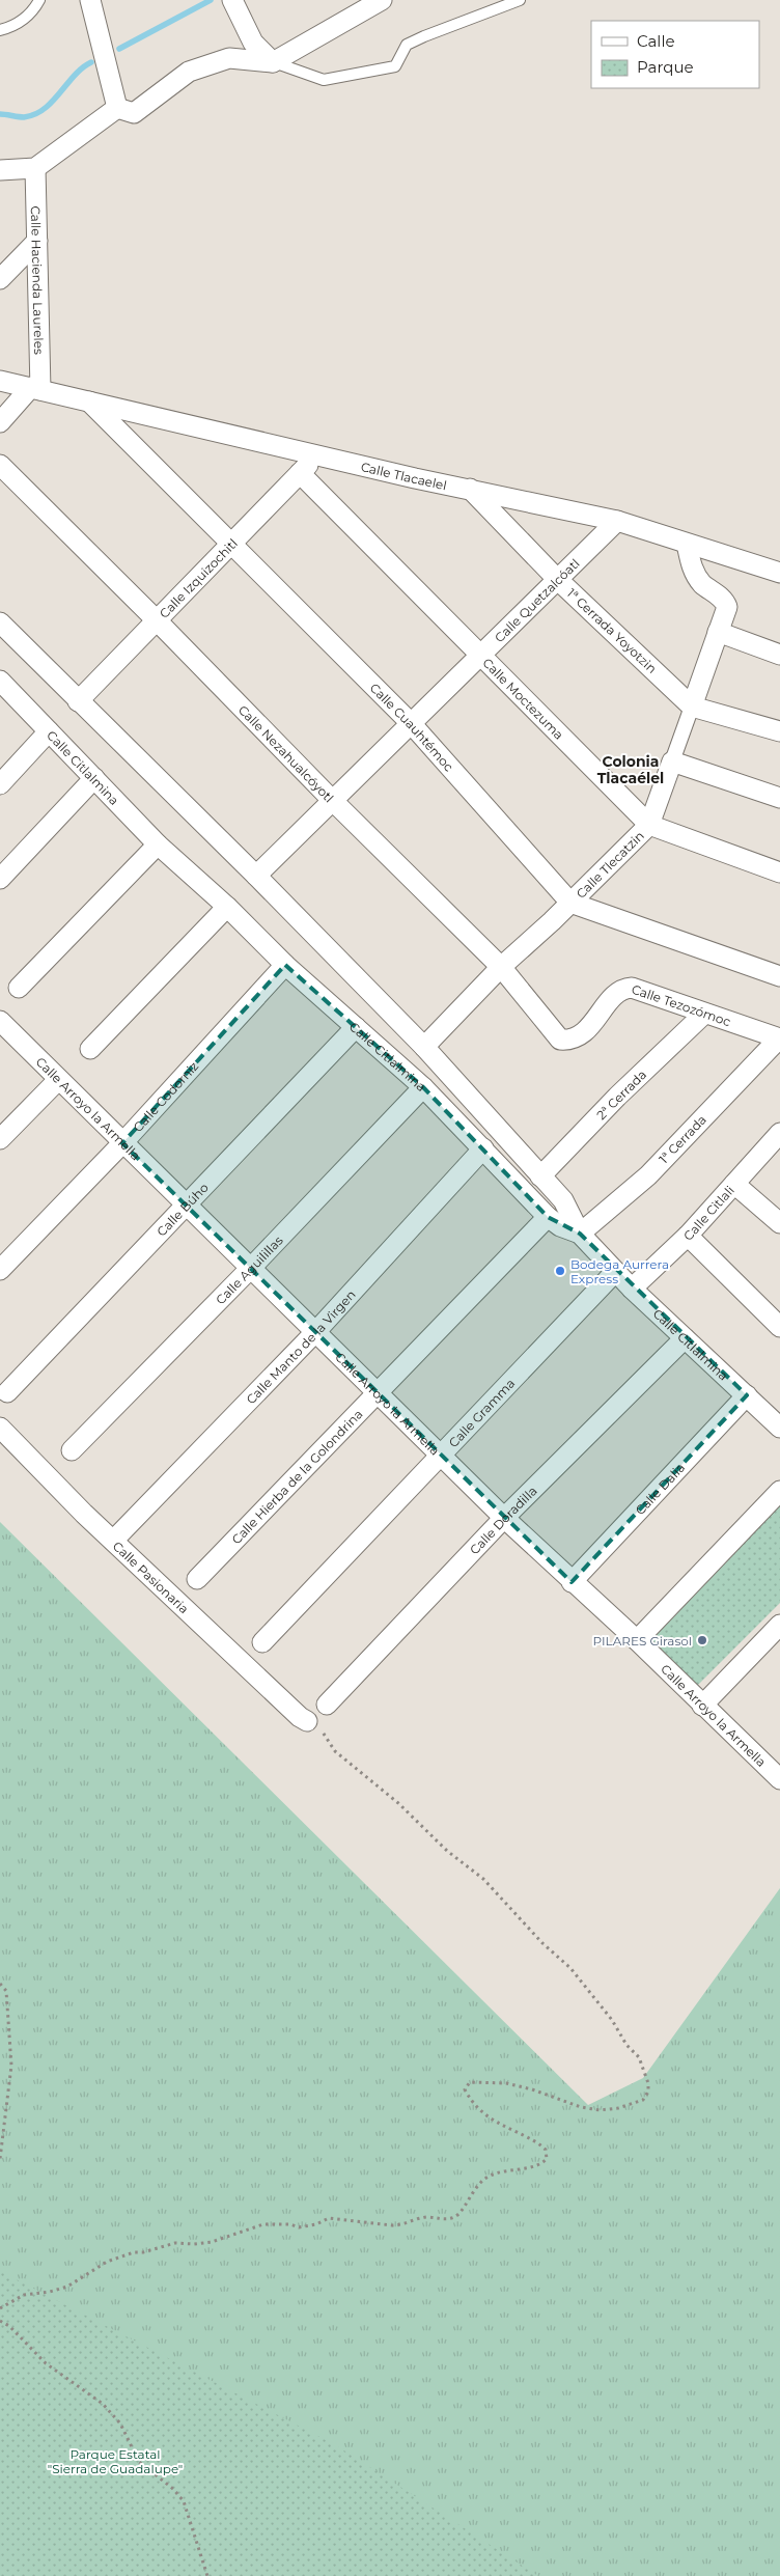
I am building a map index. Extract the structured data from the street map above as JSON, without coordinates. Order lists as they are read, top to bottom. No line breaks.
{"streets":{"street":["Calle Hacienda Laureles","Calle Tlacaelel","Calle Izquizochitl","Calle Quetzalcóatl","1ª Cerrada Yoyotzin","Calle Moctezuma","Calle Cuauhtémoc","Calle Nezahualcóyotl","Calle Citlalmina","Calle Tlecatzin","Calle Tezozómoc","2ª Cerrada","Calle Codorniz","Calle Arroyo la Armella","1ª Cerrada","Calle Búho","Calle Citlali","Calle Aguilillas","Calle Manto de la Virgen","Calle Gramma","Calle Hierba de la Golondrina","Calle Dalia","Calle Doradilla","Calle Pasionaria"]},"crossings":[["Calle Hacienda Laureles","Calle Tlacaelel"],["Calle Tlacaelel","Calle Izquizochitl"],["Calle Tlacaelel","Calle Quetzalcóatl"],["Calle Tlacaelel","1ª Cerrada Yoyotzin"],["Calle Tlacaelel","Calle Cuauhtémoc"],["Calle Tlacaelel","Calle Tlecatzin"],["Calle Izquizochitl","Calle Moctezuma"],["Calle Izquizochitl","Calle Cuauhtémoc"],["Calle Izquizochitl","Calle Nezahualcóyotl"],["Calle Quetzalcóatl","1ª Cerrada Yoyotzin"],["Calle Quetzalcóatl","Calle Moctezuma"],["Calle Quetzalcóatl","Calle Cuauhtémoc"],["Calle Quetzalcóatl","Calle Nezahualcóyotl"],["1ª Cerrada Yoyotzin","Calle Tlecatzin"],["Calle Moctezuma","Calle Tlecatzin"],["Calle Cuauhtémoc","Calle Tlecatzin"],["Calle Nezahualcóyotl","Calle Tlecatzin"],["Calle Nezahualcóyotl","Calle Tezozómoc"],["Calle Citlalmina","Calle Codorniz"],["Calle Citlalmina","1ª Cerrada"],["Calle Citlalmina","Calle Búho"],["Calle Citlalmina","Calle Citlali"],["Calle Citlalmina","Calle Aguilillas"],["Calle Citlalmina","Calle Manto de la Virgen"],["Calle Citlalmina","Calle Gramma"],["Calle Citlalmina","Calle Hierba de la Golondrina"],["Calle Citlalmina","Calle Dalia"],["Calle Citlalmina","Calle Doradilla"],["Calle Tezozómoc","2ª Cerrada"],["Calle Tezozómoc","1ª Cerrada"],["Calle Codorniz","Calle Arroyo la Armella"],["Calle Arroyo la Armella","Calle Búho"],["Calle Arroyo la Armella","Calle Aguilillas"],["Calle Arroyo la Armella","Calle Manto de la Virgen"],["Calle Arroyo la Armella","Calle Gramma"],["Calle Arroyo la Armella","Calle Hierba de la Golondrina"],["Calle Arroyo la Armella","Calle Dalia"],["Calle Arroyo la Armella","Calle Doradilla"],["Calle Manto de la Virgen","Calle Pasionaria"]],"districts":["Colonia Tlacaélel"],"parks":["Parque Estatal \"Sierra de Guadalupe\""],"places":["Bodega Aurrera Express","PILARES Girasol"],"legend":["Calle","Parque"]}
